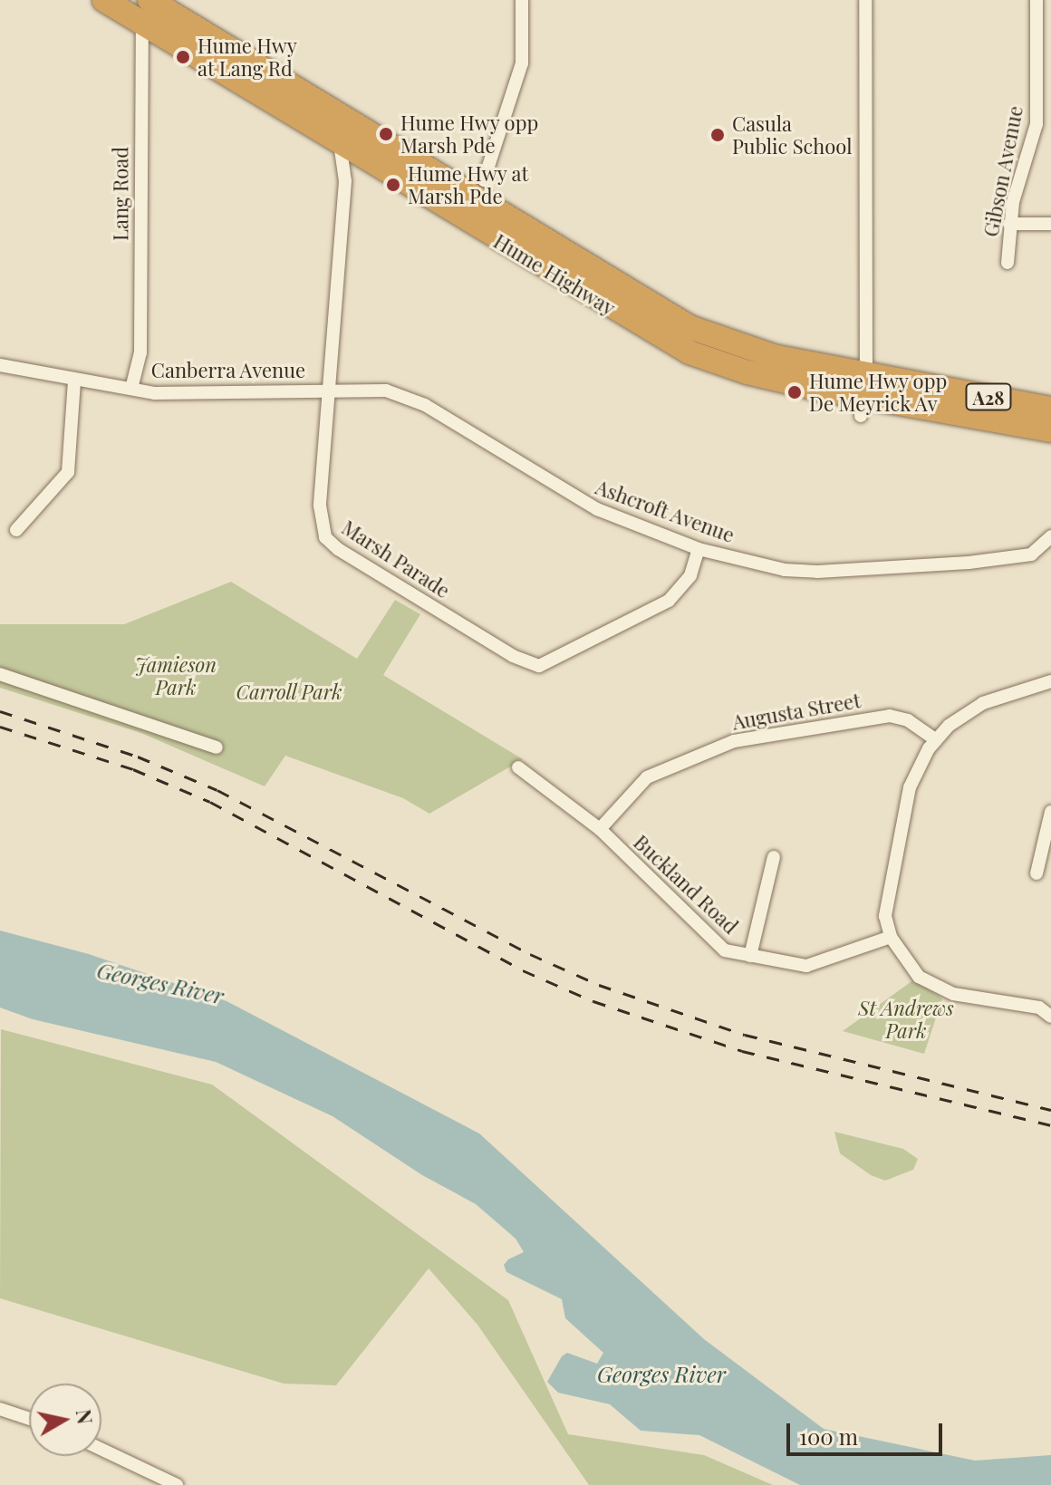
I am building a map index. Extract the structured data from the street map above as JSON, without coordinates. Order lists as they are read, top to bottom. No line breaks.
{"streets":{"highway":["Hume Highway","A28"],"street":["Gibson Avenue","Lang Road","Canberra Avenue","Ashcroft Avenue","Marsh Parade","Augusta Street","Buckland Road"]},"crossings":[["Lang Road","Hume Highway"],["Lang Road","Canberra Avenue"],["Hume Highway","Marsh Parade"],["Canberra Avenue","Ashcroft Avenue"],["Canberra Avenue","Marsh Parade"],["Ashcroft Avenue","Marsh Parade"],["Augusta Street","Buckland Road"]],"water":["Georges River"],"parks":["Jamieson Park","Carroll Park","St Andrews Park"],"places":["Hume Hwy at Lang Rd","Hume Hwy opp Marsh Pde","Casula Public School","Hume Hwy at Marsh Pde","Hume Hwy opp De Meyrick Av"],"scale_bar":"100 m","north":"right"}
